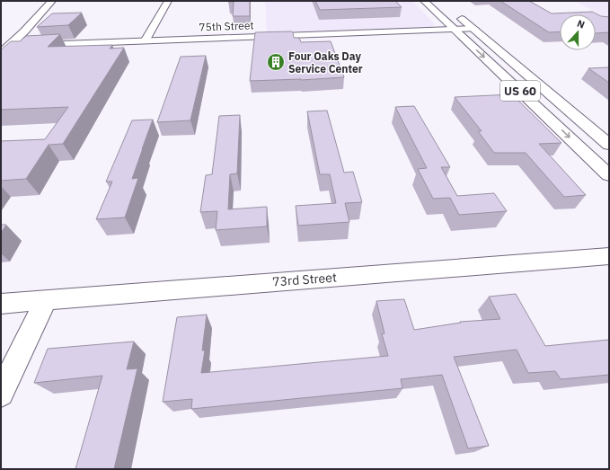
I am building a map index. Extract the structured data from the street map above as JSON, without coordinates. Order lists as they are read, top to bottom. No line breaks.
{"streets":{"street":["75th Street","US 60","73rd Street"]},"crossings":[["75th Street","US 60"]],"places":{"building":["Four Oaks Day Service Center"]},"north":"top"}
